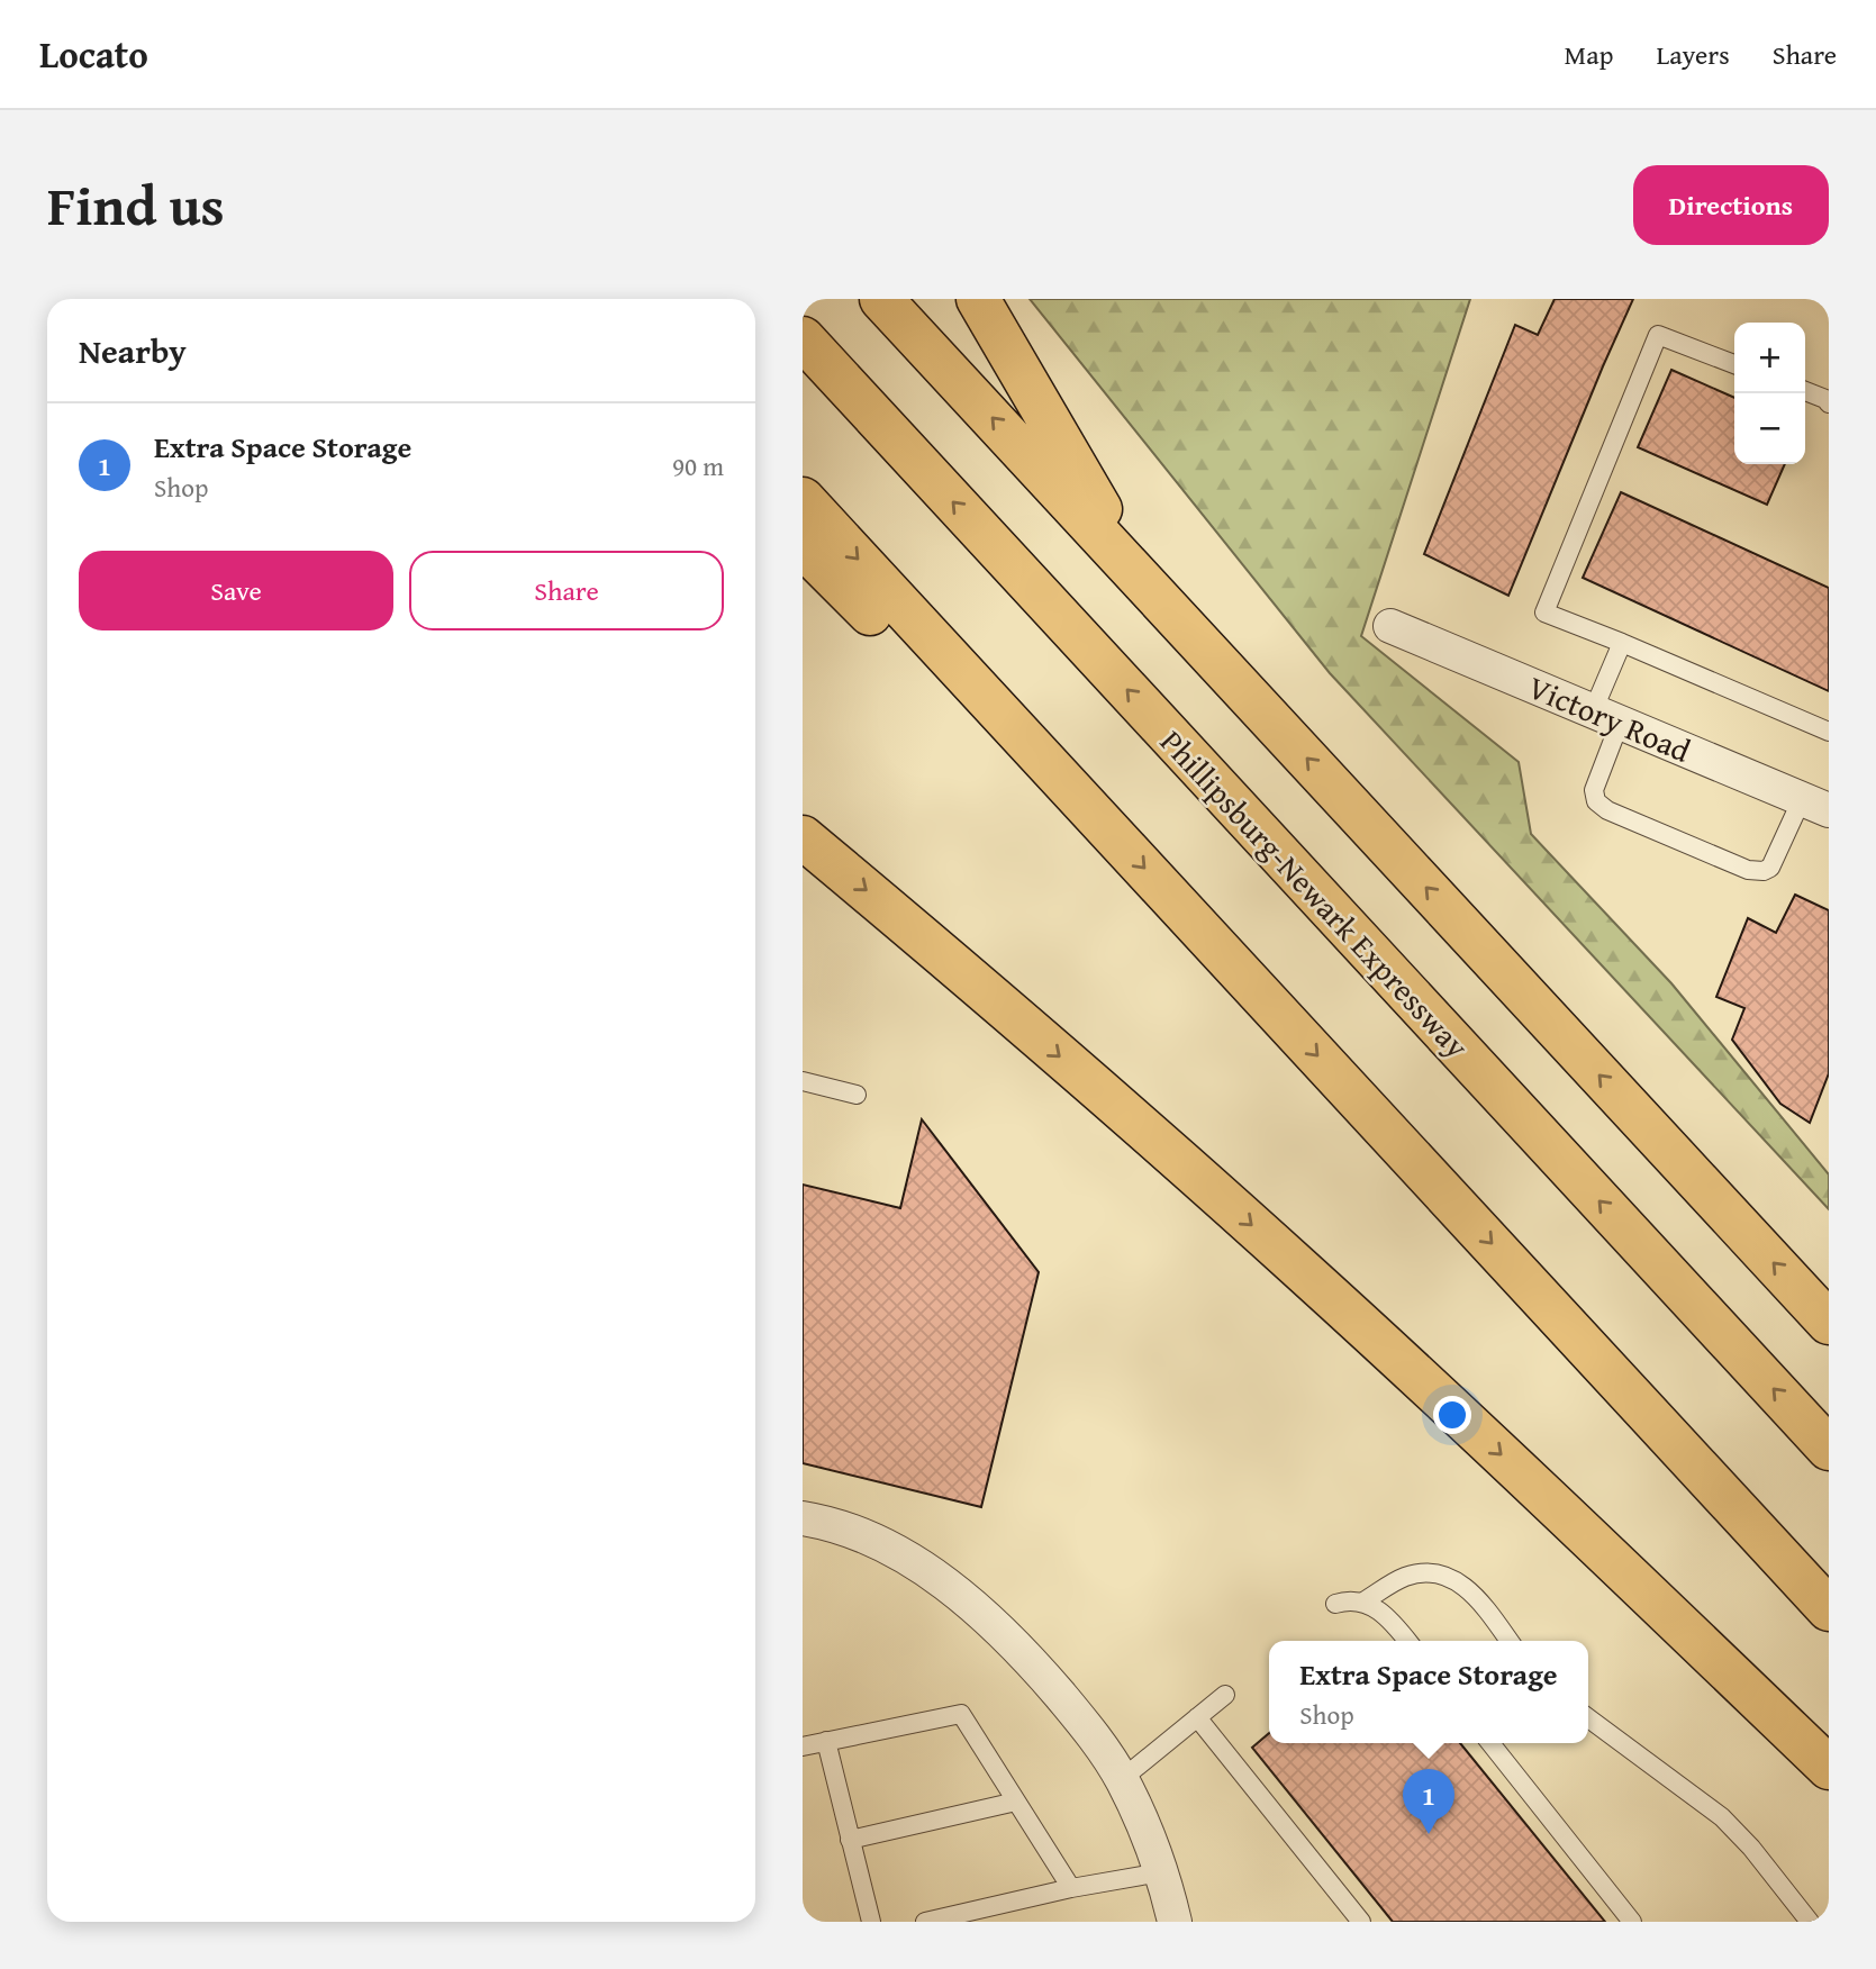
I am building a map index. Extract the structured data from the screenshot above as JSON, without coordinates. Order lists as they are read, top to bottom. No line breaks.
{"streets":{"highway":["Phillipsburg-Newark Expressway"],"street":["Victory Road"]},"page":{"header":"Locato","nav":["Map","Layers","Share"],"title":"Find us","buttons":["Directions",["Save","Share"]],"heading":"Nearby","map_buttons":["+","−"],"list":[{"mark":"1","name":"Extra Space Storage","note":"Shop","value":"90 m"}],"popup":["Extra Space Storage","Shop"],"pins":"1"}}
